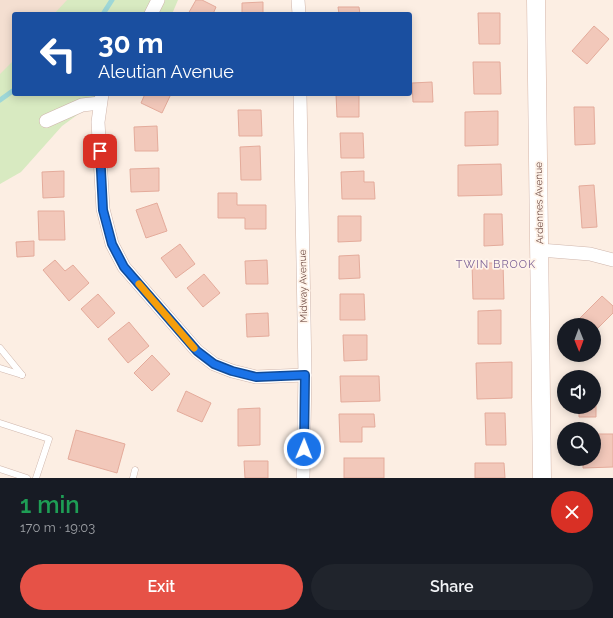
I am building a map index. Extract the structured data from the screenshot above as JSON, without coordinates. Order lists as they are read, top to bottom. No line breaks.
{"streets":{"street":["Ardennes Avenue","Midway Avenue"]},"districts":["TWIN BROOK"],"north":"bottom","page":{"turn":["30 m","Aleutian Avenue"],"heading":["1 min","170 m · 19:03"],"buttons":["Exit","Share"]}}
